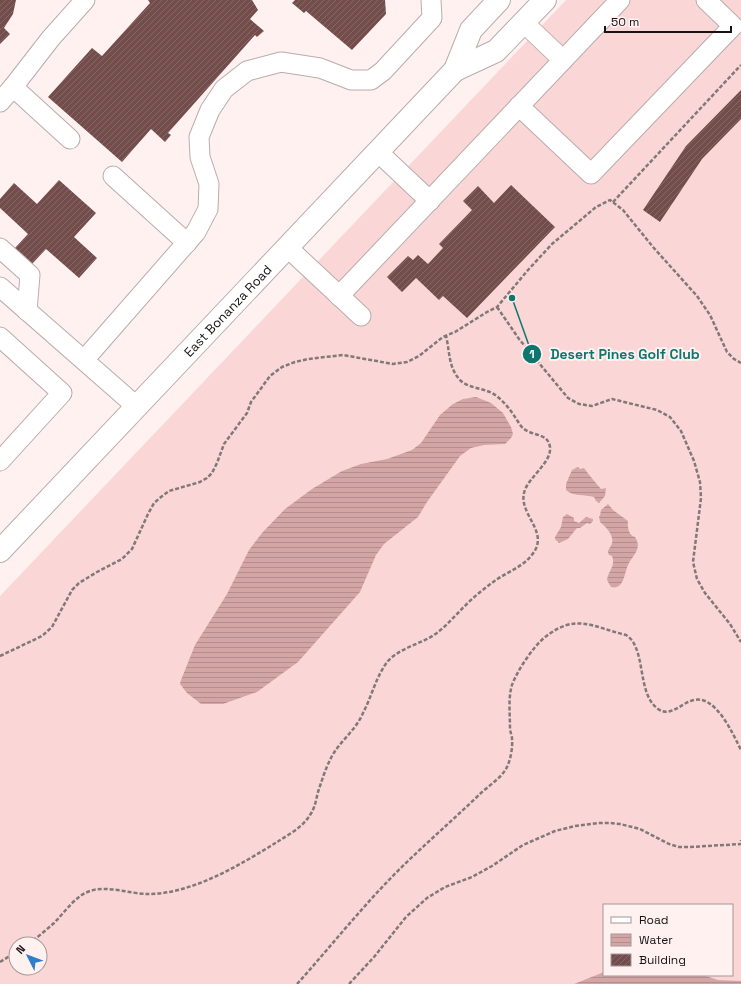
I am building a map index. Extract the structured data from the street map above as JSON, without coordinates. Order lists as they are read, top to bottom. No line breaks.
{"streets":{"main road":["East Bonanza Road"]},"places":["Desert Pines Golf Club"],"legend":["Road","Water","Building"],"scale_bar":"50 m","north":"top left"}
